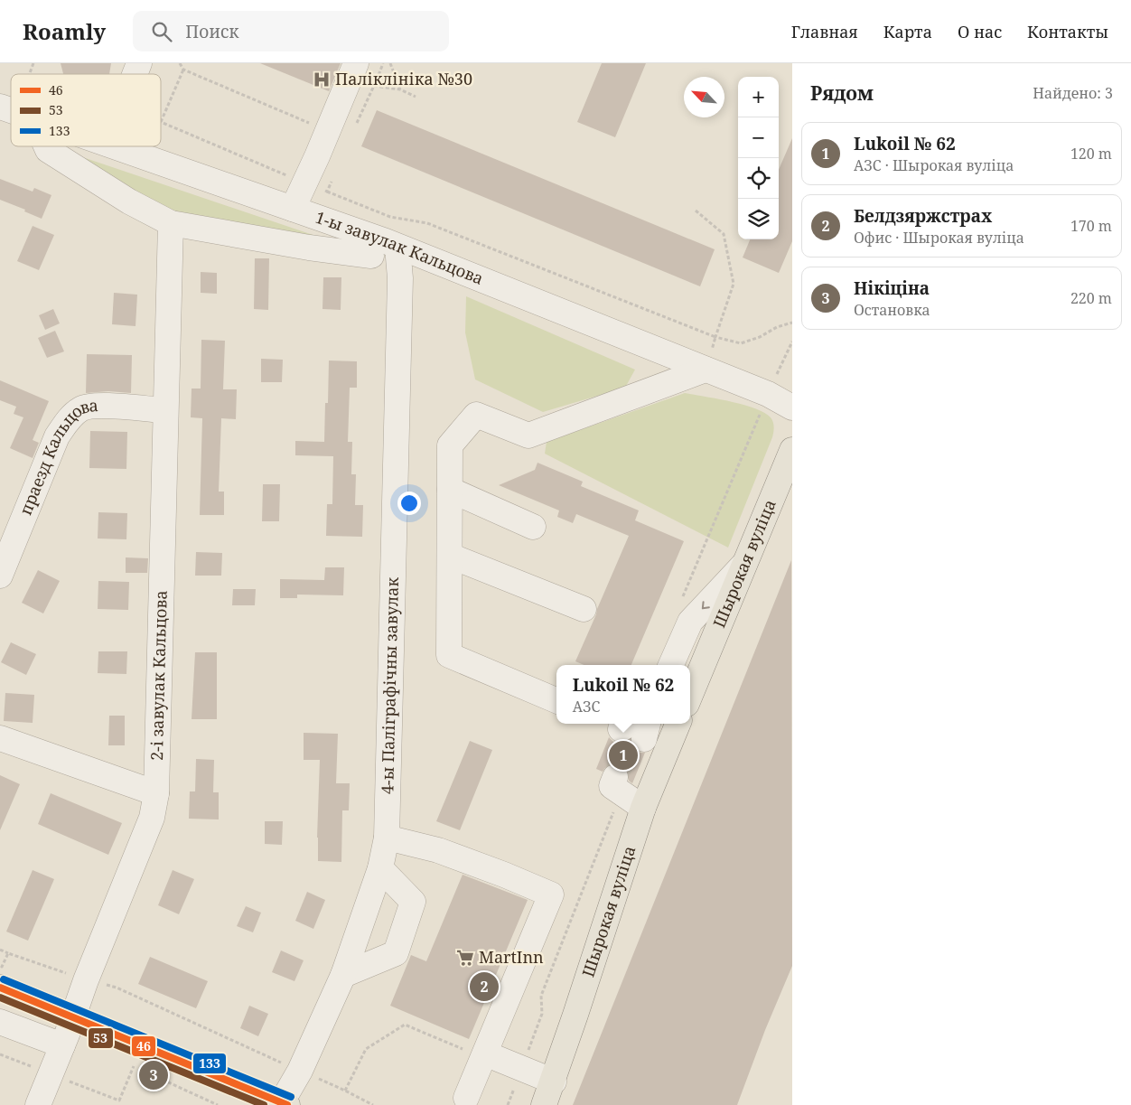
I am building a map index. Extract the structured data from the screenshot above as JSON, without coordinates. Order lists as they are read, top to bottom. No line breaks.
{"streets":{"main road":["Шырокая вуліца"],"street":["1-ы завулак Кальцова","праезд Кальцова","2-і завулак Кальцова","4-ы Паліграфічны завулак"]},"crossings":[["1-ы завулак Кальцова","4-ы Паліграфічны завулак"],["праезд Кальцова","2-і завулак Кальцова"]],"places":{"hospital":["Паліклініка №30"],"supermarket":["MartInn"]},"lines":["transit line 133","transit line 46","transit line 53"],"legend":["46","53","133"],"north":"top left","page":{"header":"Roamly","search":"Поиск","nav":["Главная","Карта","О нас","Контакты"],"heading":["Рядом","Найдено: 3"],"map_buttons":["+","−"],"list":[{"mark":"1","name":"Lukoil № 62","note":"АЗС · Шырокая вуліца","value":"120 m"},{"mark":"2","name":"Белдзяржстрах","note":"Офис · Шырокая вуліца","value":"170 m"},{"mark":"3","name":"Нікіціна","note":"Остановка","value":"220 m"}],"popup":["Lukoil № 62","АЗС"],"pins":["1","2","3"]}}
